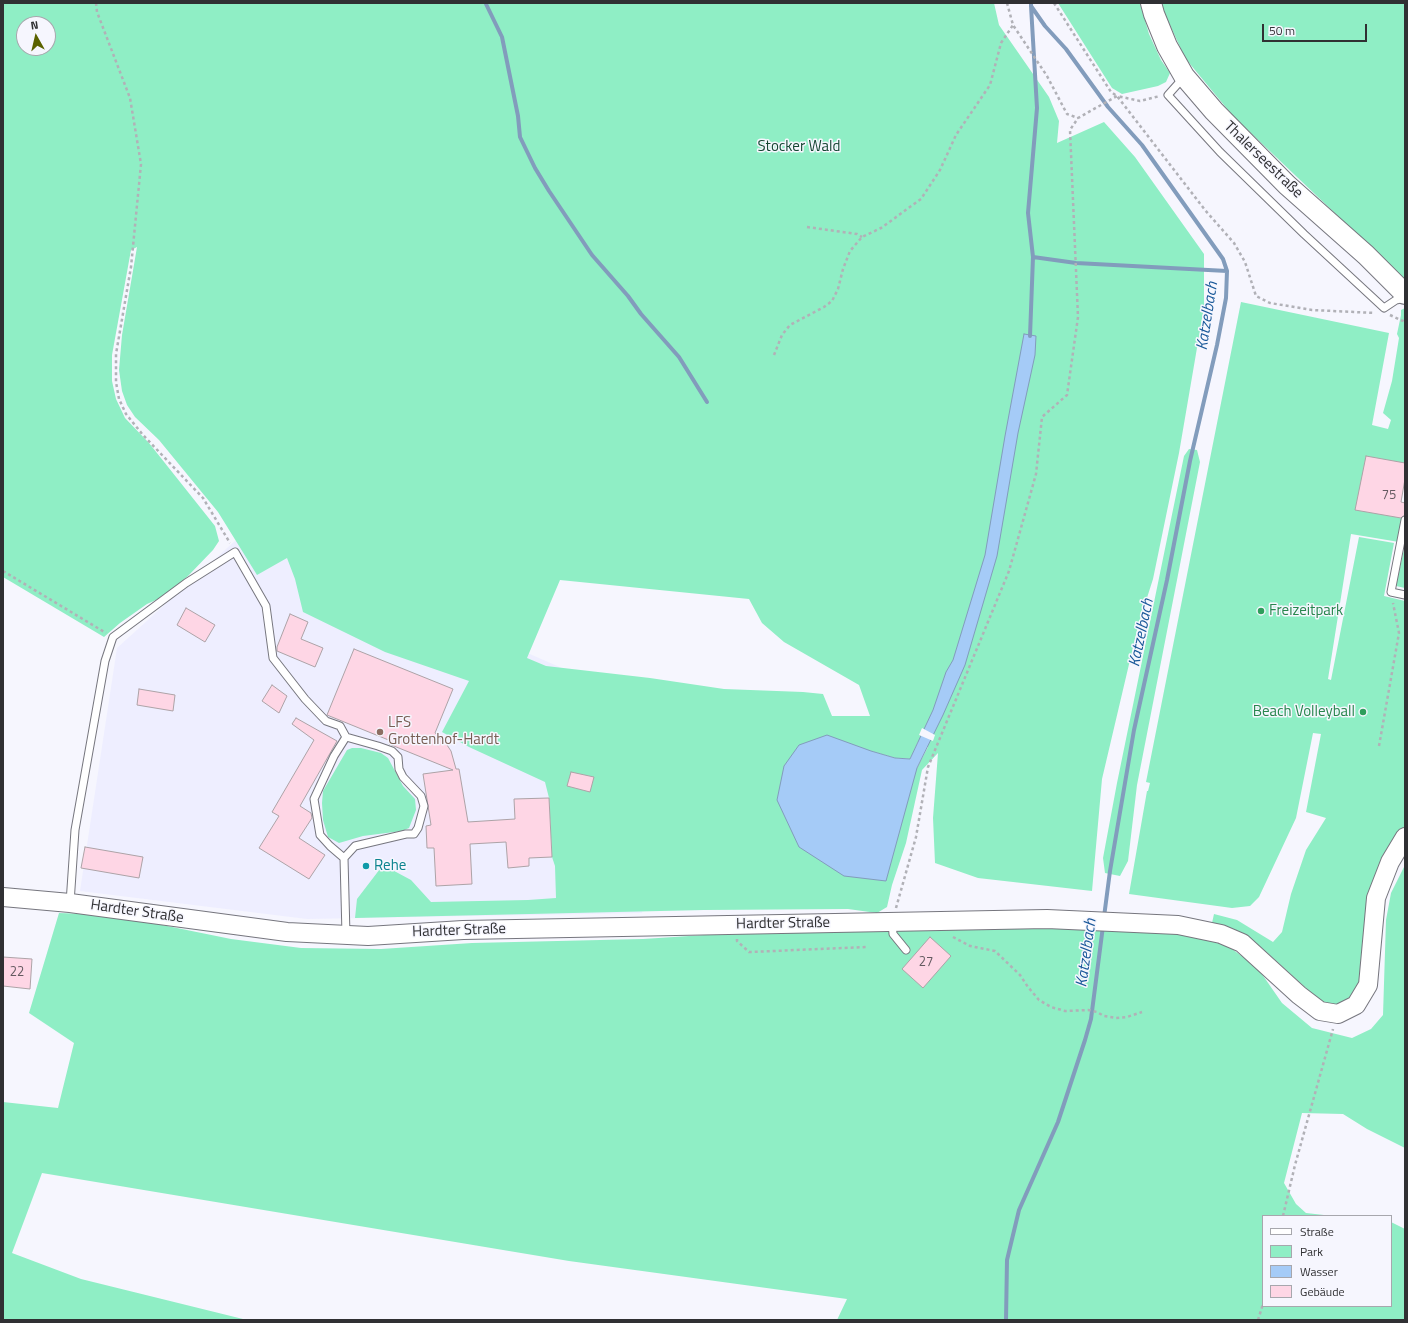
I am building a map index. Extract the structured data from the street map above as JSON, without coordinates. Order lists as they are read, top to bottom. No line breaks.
{"streets":{"main road":["Thalerseestraße"],"street":["Hardter Straße"]},"water":["Katzelbach"],"parks":["Stocker Wald"],"places":["Freizeitpark","Beach Volleyball","LFS Grottenhof-Hardt","Rehe"],"house_numbers":["75","27","22"],"legend":["Straße","Park","Wasser","Gebäude"],"scale_bar":"50 m","north":"top"}
